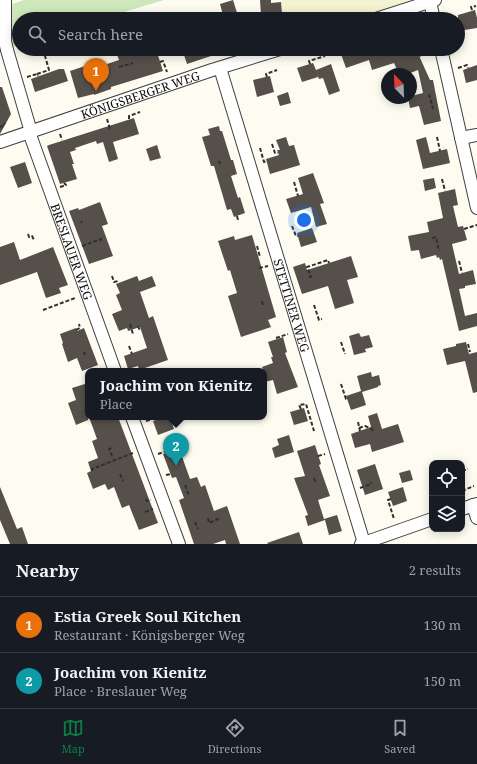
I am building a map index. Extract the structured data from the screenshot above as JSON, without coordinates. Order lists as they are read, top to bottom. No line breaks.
{"streets":{"street":["KÖNIGSBERGER WEG","BRESLAUER WEG","STETTINER WEG"]},"crossings":[["KÖNIGSBERGER WEG","BRESLAUER WEG"],["KÖNIGSBERGER WEG","STETTINER WEG"]],"north":"top left","page":{"search":"Search here","pins":["1","2"],"popup":["Joachim von Kienitz","Place"],"heading":["Nearby","2 results"],"list":[{"mark":"1","name":"Estia Greek Soul Kitchen","note":"Restaurant · Königsberger Weg","value":"130 m"},{"mark":"2","name":"Joachim von Kienitz","note":"Place · Breslauer Weg","value":"150 m"}],"nav":["Map","Directions","Saved"]}}
